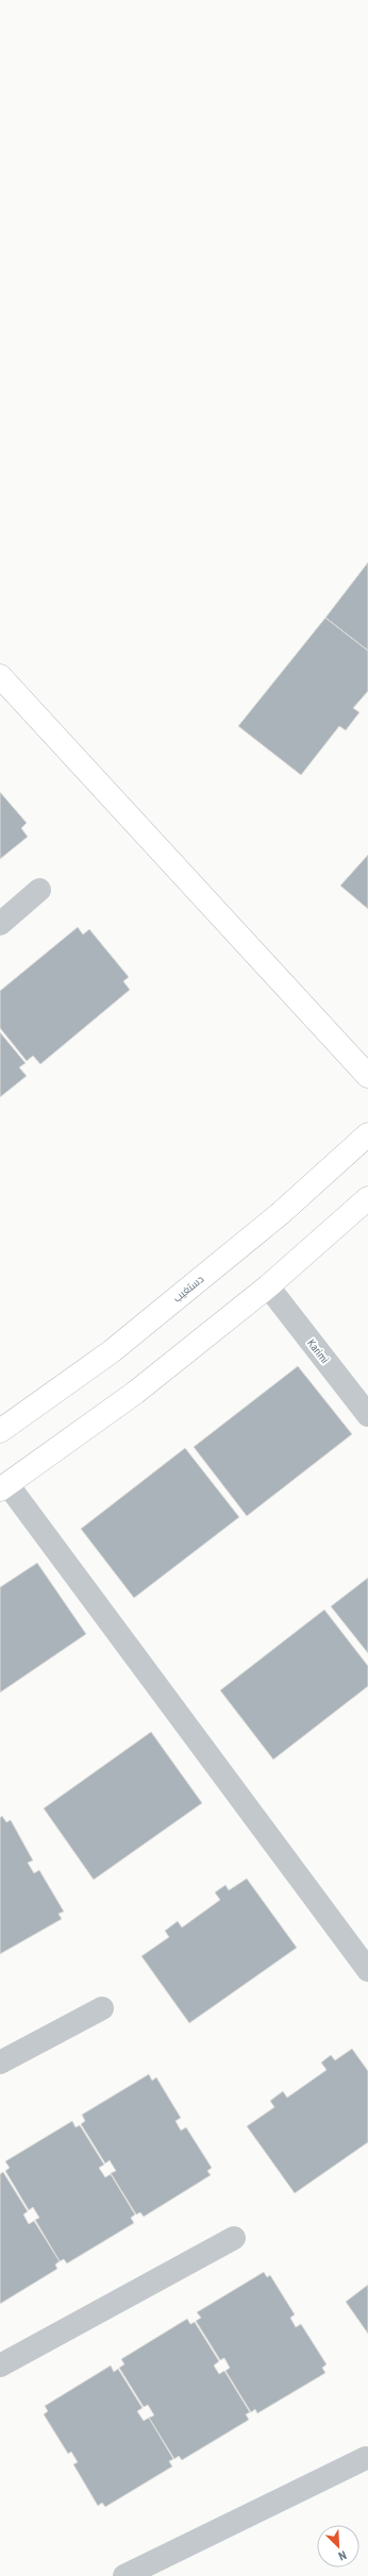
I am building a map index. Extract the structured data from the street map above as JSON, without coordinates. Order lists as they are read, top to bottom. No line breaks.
{"streets":{"street":["دستغیب","Karimi"]},"north":"bottom right"}
